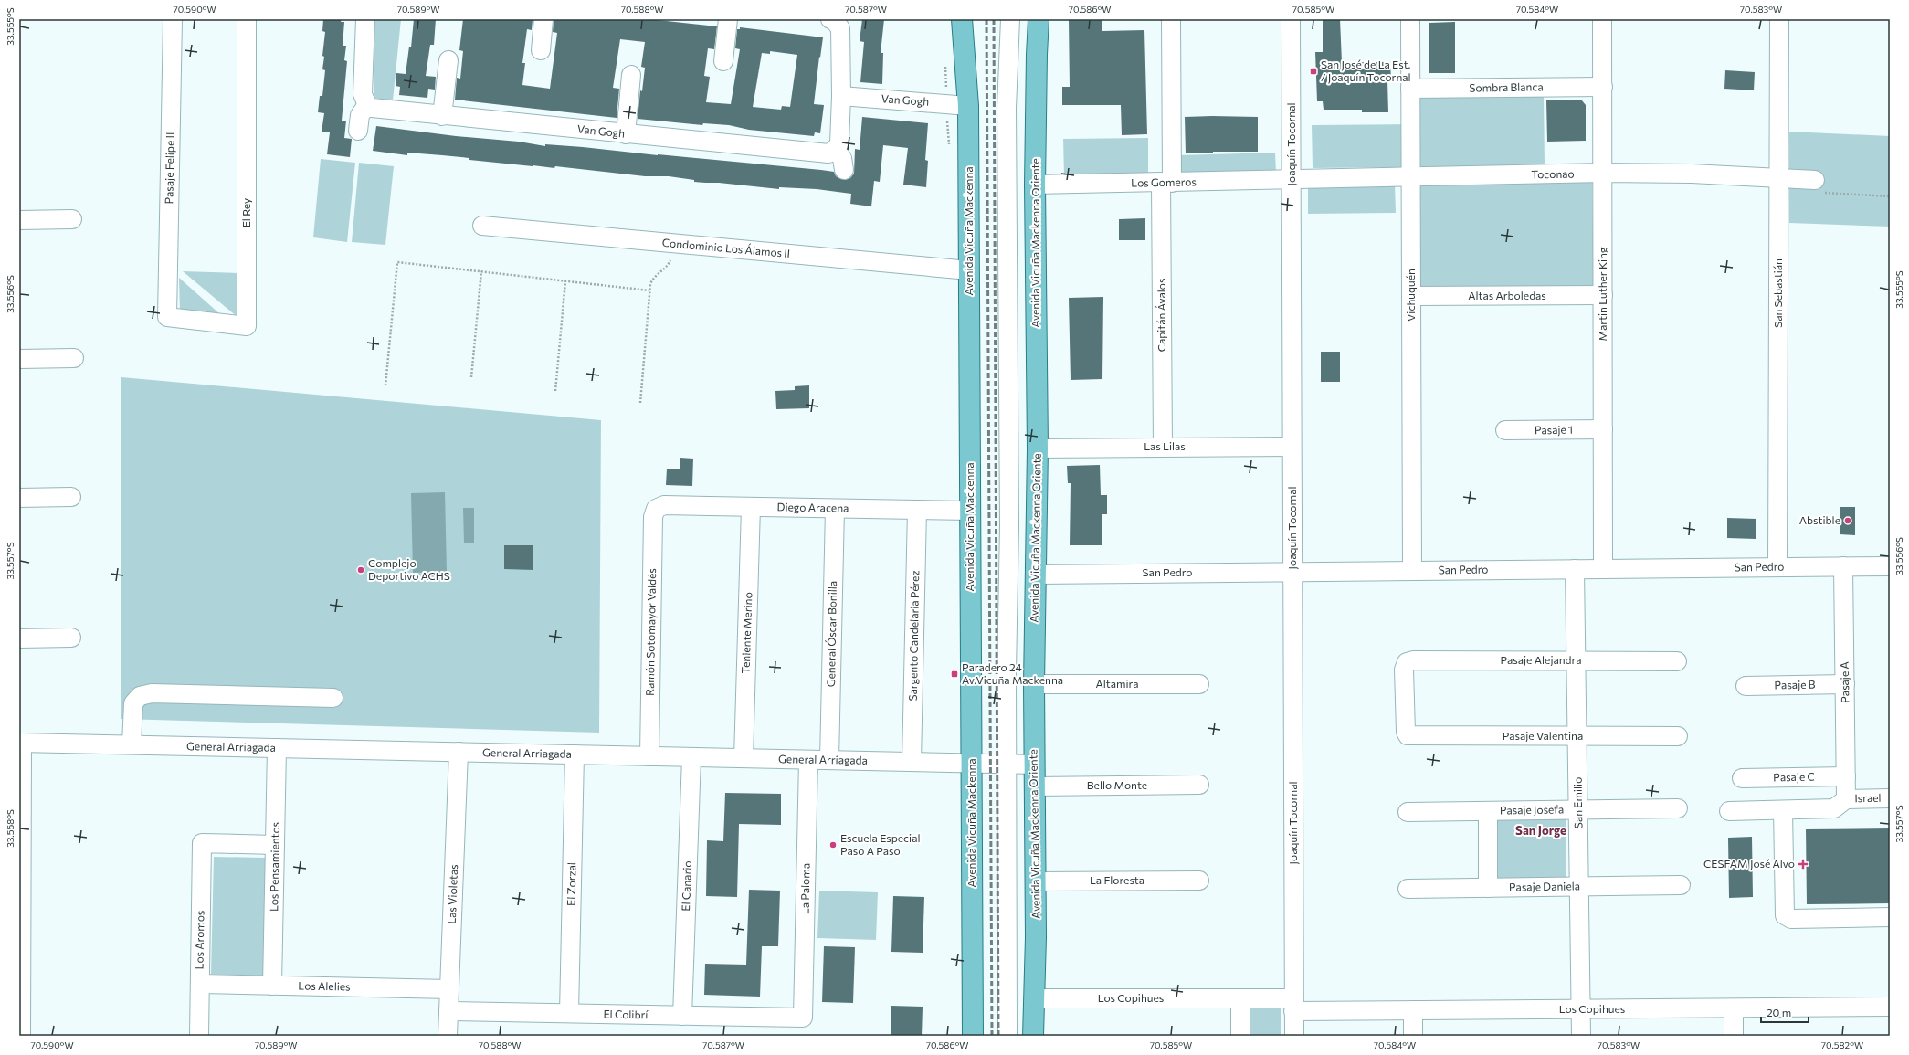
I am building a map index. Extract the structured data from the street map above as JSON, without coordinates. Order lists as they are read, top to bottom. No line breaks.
{"streets":{"main road":["Avenida Vicuña Mackenna","Avenida Vicuña Mackenna Oriente"],"street":["Sombra Blanca","Van Gogh","Joaquín Tocornal","Pasaje Felipe II","Toconao","Los Gomeros","El Rey","Condominio Los Álamos II","San Sebastián","Martin Luther King","Vichuquén","Altas Arboledas","Capitán Ávalos","Pasaje 1","Las Lilas","Diego Aracena","San Pedro","Ramón Sotomayor Valdés","Teniente Merino","General Óscar Bonilla","Sargento Candelaria Pérez","Pasaje Alejandra","Pasaje A","Altamira","Pasaje B","Pasaje Valentina","General Arriagada","Pasaje C","Bello Monte","Israel","San Emilio","Pasaje Josefa","Los Pensamientos","La Floresta","El Zorzal","El Canario","Pasaje Daniela","La Paloma","Las Violetas","Los Aromos","Los Alelies","Los Copihues","El Colibrí"]},"crossings":[["Sombra Blanca","Martin Luther King"],["Sombra Blanca","Vichuquén"],["Van Gogh","Avenida Vicuña Mackenna"],["Joaquín Tocornal","Toconao"],["Joaquín Tocornal","Los Gomeros"],["Joaquín Tocornal","Las Lilas"],["Joaquín Tocornal","San Pedro"],["Joaquín Tocornal","Los Copihues"],["Pasaje Felipe II","El Rey"],["Toconao","Los Gomeros"],["Toconao","San Sebastián"],["Toconao","Martin Luther King"],["Toconao","Vichuquén"],["Los Gomeros","Avenida Vicuña Mackenna Oriente"],["Los Gomeros","Capitán Ávalos"],["Avenida Vicuña Mackenna","Condominio Los Álamos II"],["Avenida Vicuña Mackenna","Diego Aracena"],["Avenida Vicuña Mackenna","General Arriagada"],["Avenida Vicuña Mackenna Oriente","Las Lilas"],["Avenida Vicuña Mackenna Oriente","San Pedro"],["Avenida Vicuña Mackenna Oriente","Altamira"],["Avenida Vicuña Mackenna Oriente","General Arriagada"],["Avenida Vicuña Mackenna Oriente","Bello Monte"],["Avenida Vicuña Mackenna Oriente","La Floresta"],["Avenida Vicuña Mackenna Oriente","Los Copihues"],["San Sebastián","San Pedro"],["Martin Luther King","Altas Arboledas"],["Martin Luther King","Pasaje 1"],["Martin Luther King","San Pedro"],["Vichuquén","Altas Arboledas"],["Vichuquén","San Pedro"],["Capitán Ávalos","Las Lilas"],["Diego Aracena","Ramón Sotomayor Valdés"],["Diego Aracena","Teniente Merino"],["Diego Aracena","General Óscar Bonilla"],["Diego Aracena","Sargento Candelaria Pérez"],["San Pedro","Pasaje A"],["San Pedro","San Emilio"],["Ramón Sotomayor Valdés","General Arriagada"],["Teniente Merino","General Arriagada"],["General Óscar Bonilla","General Arriagada"],["Sargento Candelaria Pérez","General Arriagada"],["Pasaje Alejandra","Pasaje Valentina"],["Pasaje Alejandra","San Emilio"],["Pasaje A","Pasaje B"],["Pasaje A","Pasaje C"],["Pasaje A","Israel"],["Pasaje Valentina","San Emilio"],["General Arriagada","Los Pensamientos"],["General Arriagada","El Zorzal"],["General Arriagada","El Canario"],["General Arriagada","La Paloma"],["General Arriagada","Las Violetas"],["San Emilio","Pasaje Josefa"],["San Emilio","Pasaje Daniela"],["San Emilio","Los Copihues"],["Los Pensamientos","Los Aromos"],["Los Pensamientos","Los Alelies"],["El Zorzal","El Colibrí"],["El Canario","El Colibrí"],["La Paloma","El Colibrí"],["Las Violetas","Los Alelies"],["Las Violetas","El Colibrí"],["Los Aromos","Los Alelies"]],"districts":["San Jorge"],"places":{"transit":["San José de La Est. / Joaquín Tocornal","Paradero 24 Av.Vicuña Mackenna"],"other":["Abstible","Complejo Deportivo ACHS","Escuela Especial Paso A Paso"],"health":["CESFAM José Alvo"]},"scale_bar":"20 m","coordinates":["70.590°W","70.589°W","70.588°W","70.587°W","70.586°W","70.585°W","70.584°W","70.583°W","33.555°S","33.556°S","33.557°S","33.558°S","70.582°W"]}
